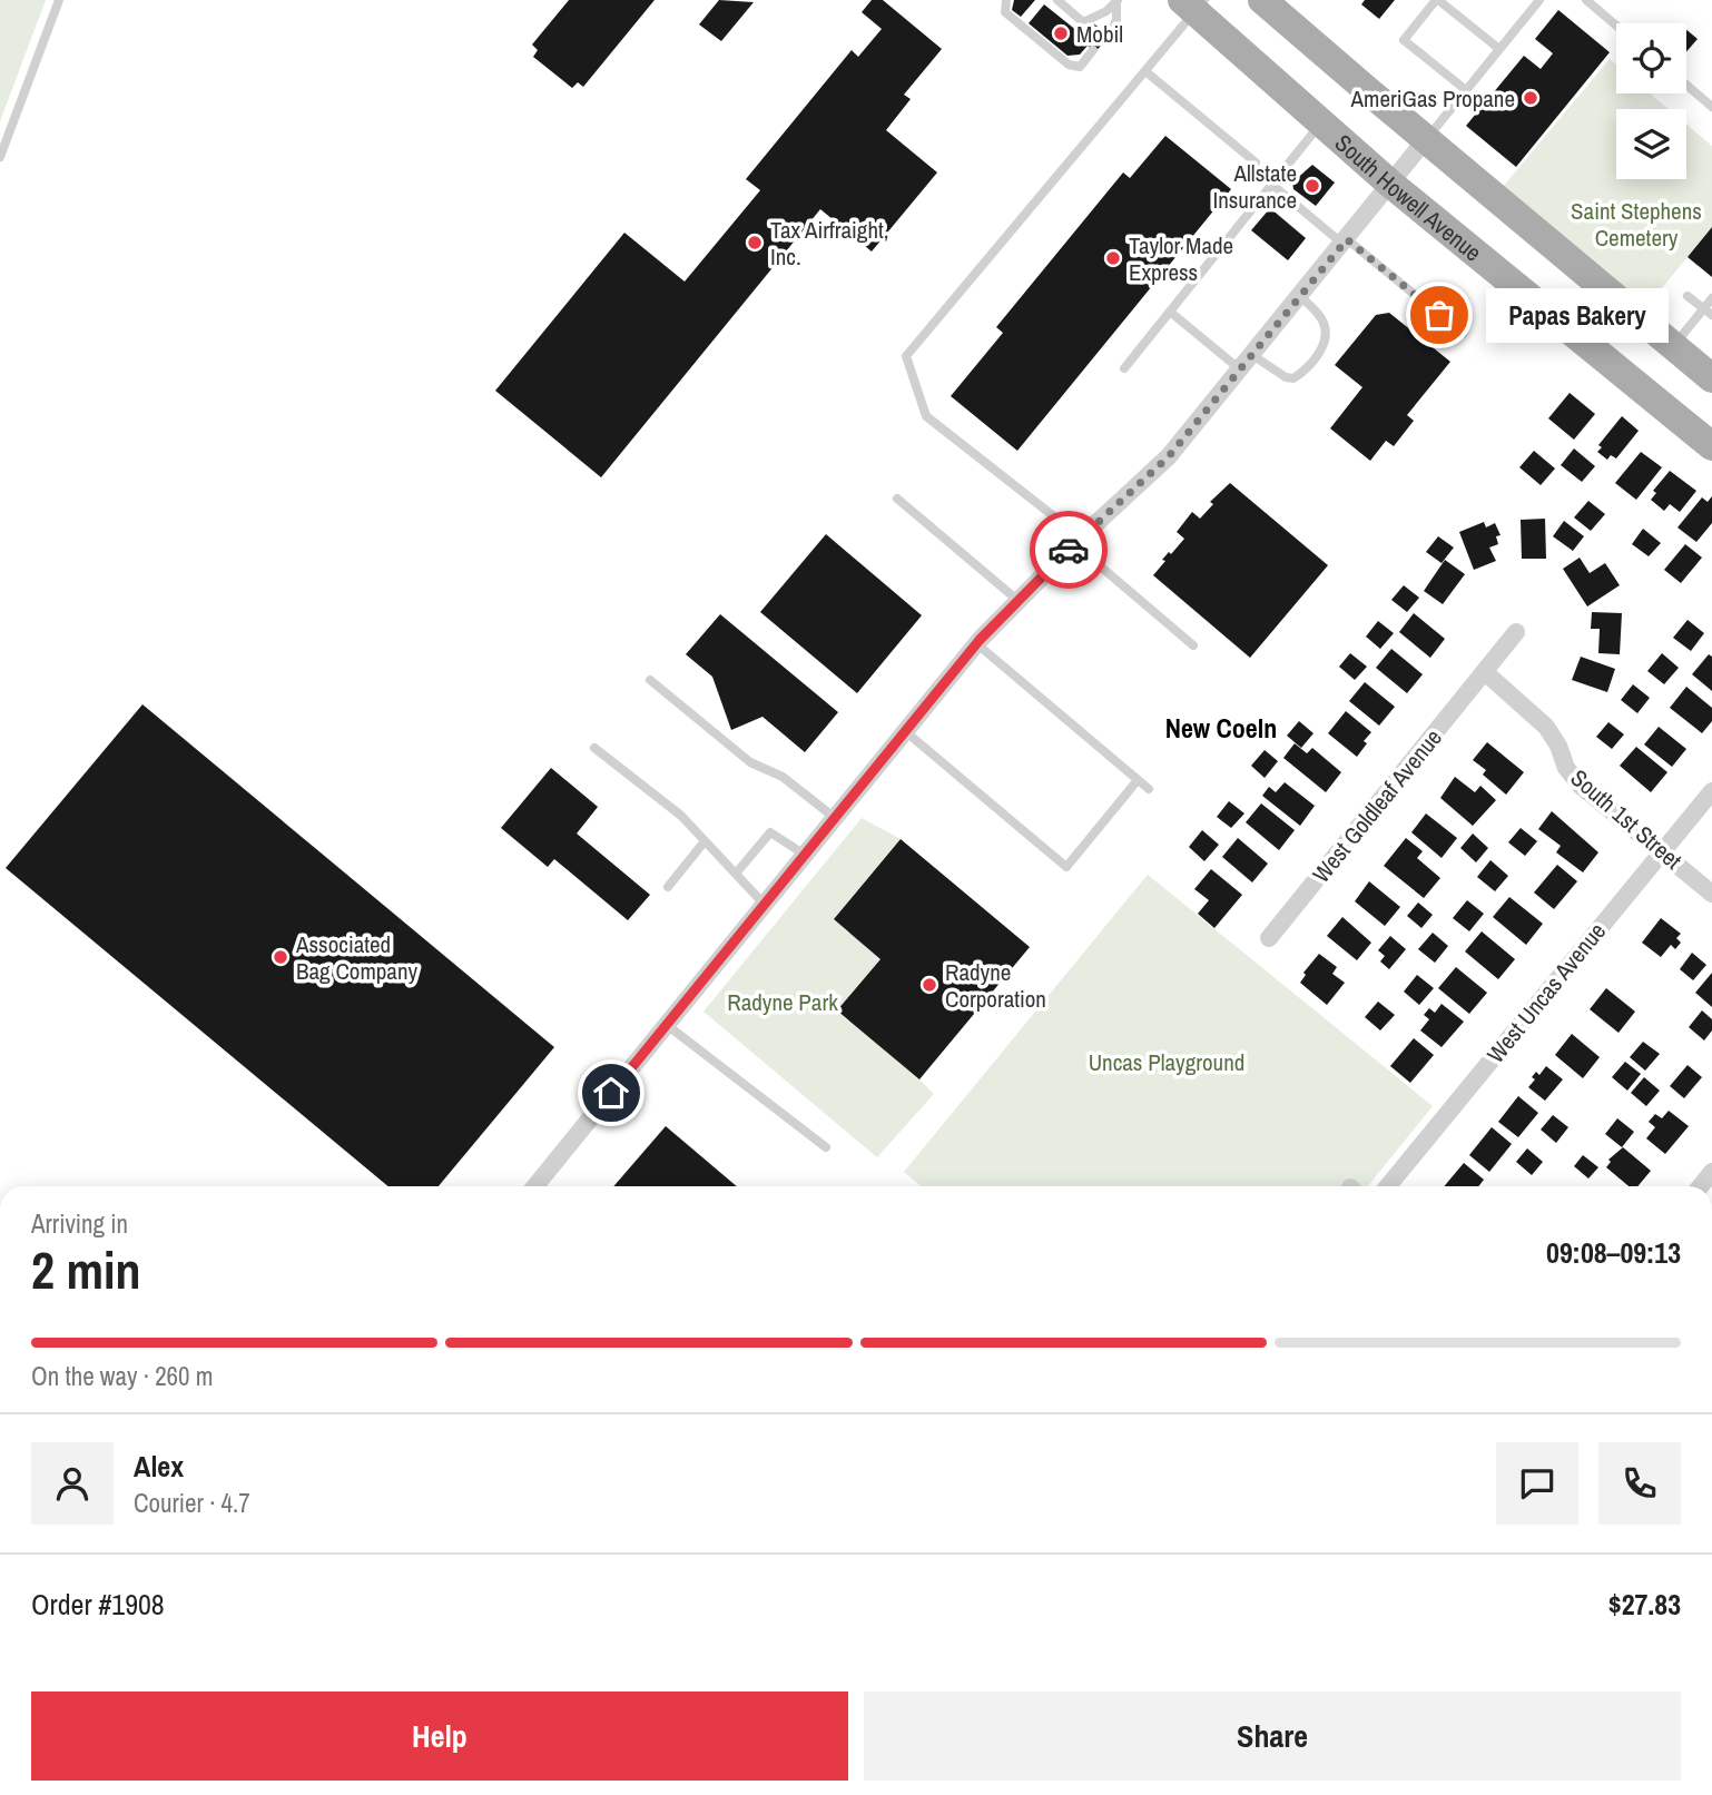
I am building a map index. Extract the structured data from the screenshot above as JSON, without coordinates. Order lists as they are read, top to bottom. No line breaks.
{"streets":{"main road":["South Howell Avenue"],"street":["West Goldleaf Avenue","South 1st Street","West Uncas Avenue"]},"crossings":[["West Goldleaf Avenue","South 1st Street"],["South 1st Street","West Uncas Avenue"]],"districts":["New Coeln"],"parks":["Saint Stephens Cemetery","Radyne Park","Uncas Playground"],"places":["Mobil","AmeriGas Propane","Allstate Insurance","Tax Airfraight, Inc.","Taylor Made Express","Papas Bakery","Associated Bag Company","Radyne Corporation"],"page":{"bubble":"Papas Bakery","heading":["2 min","Arriving in","09:08–09:13"],"panel":["Alex","Courier · 4.7","Order #1908","$27.83"],"bar":"On the way · 260 m","buttons":["Help","Share"]}}
